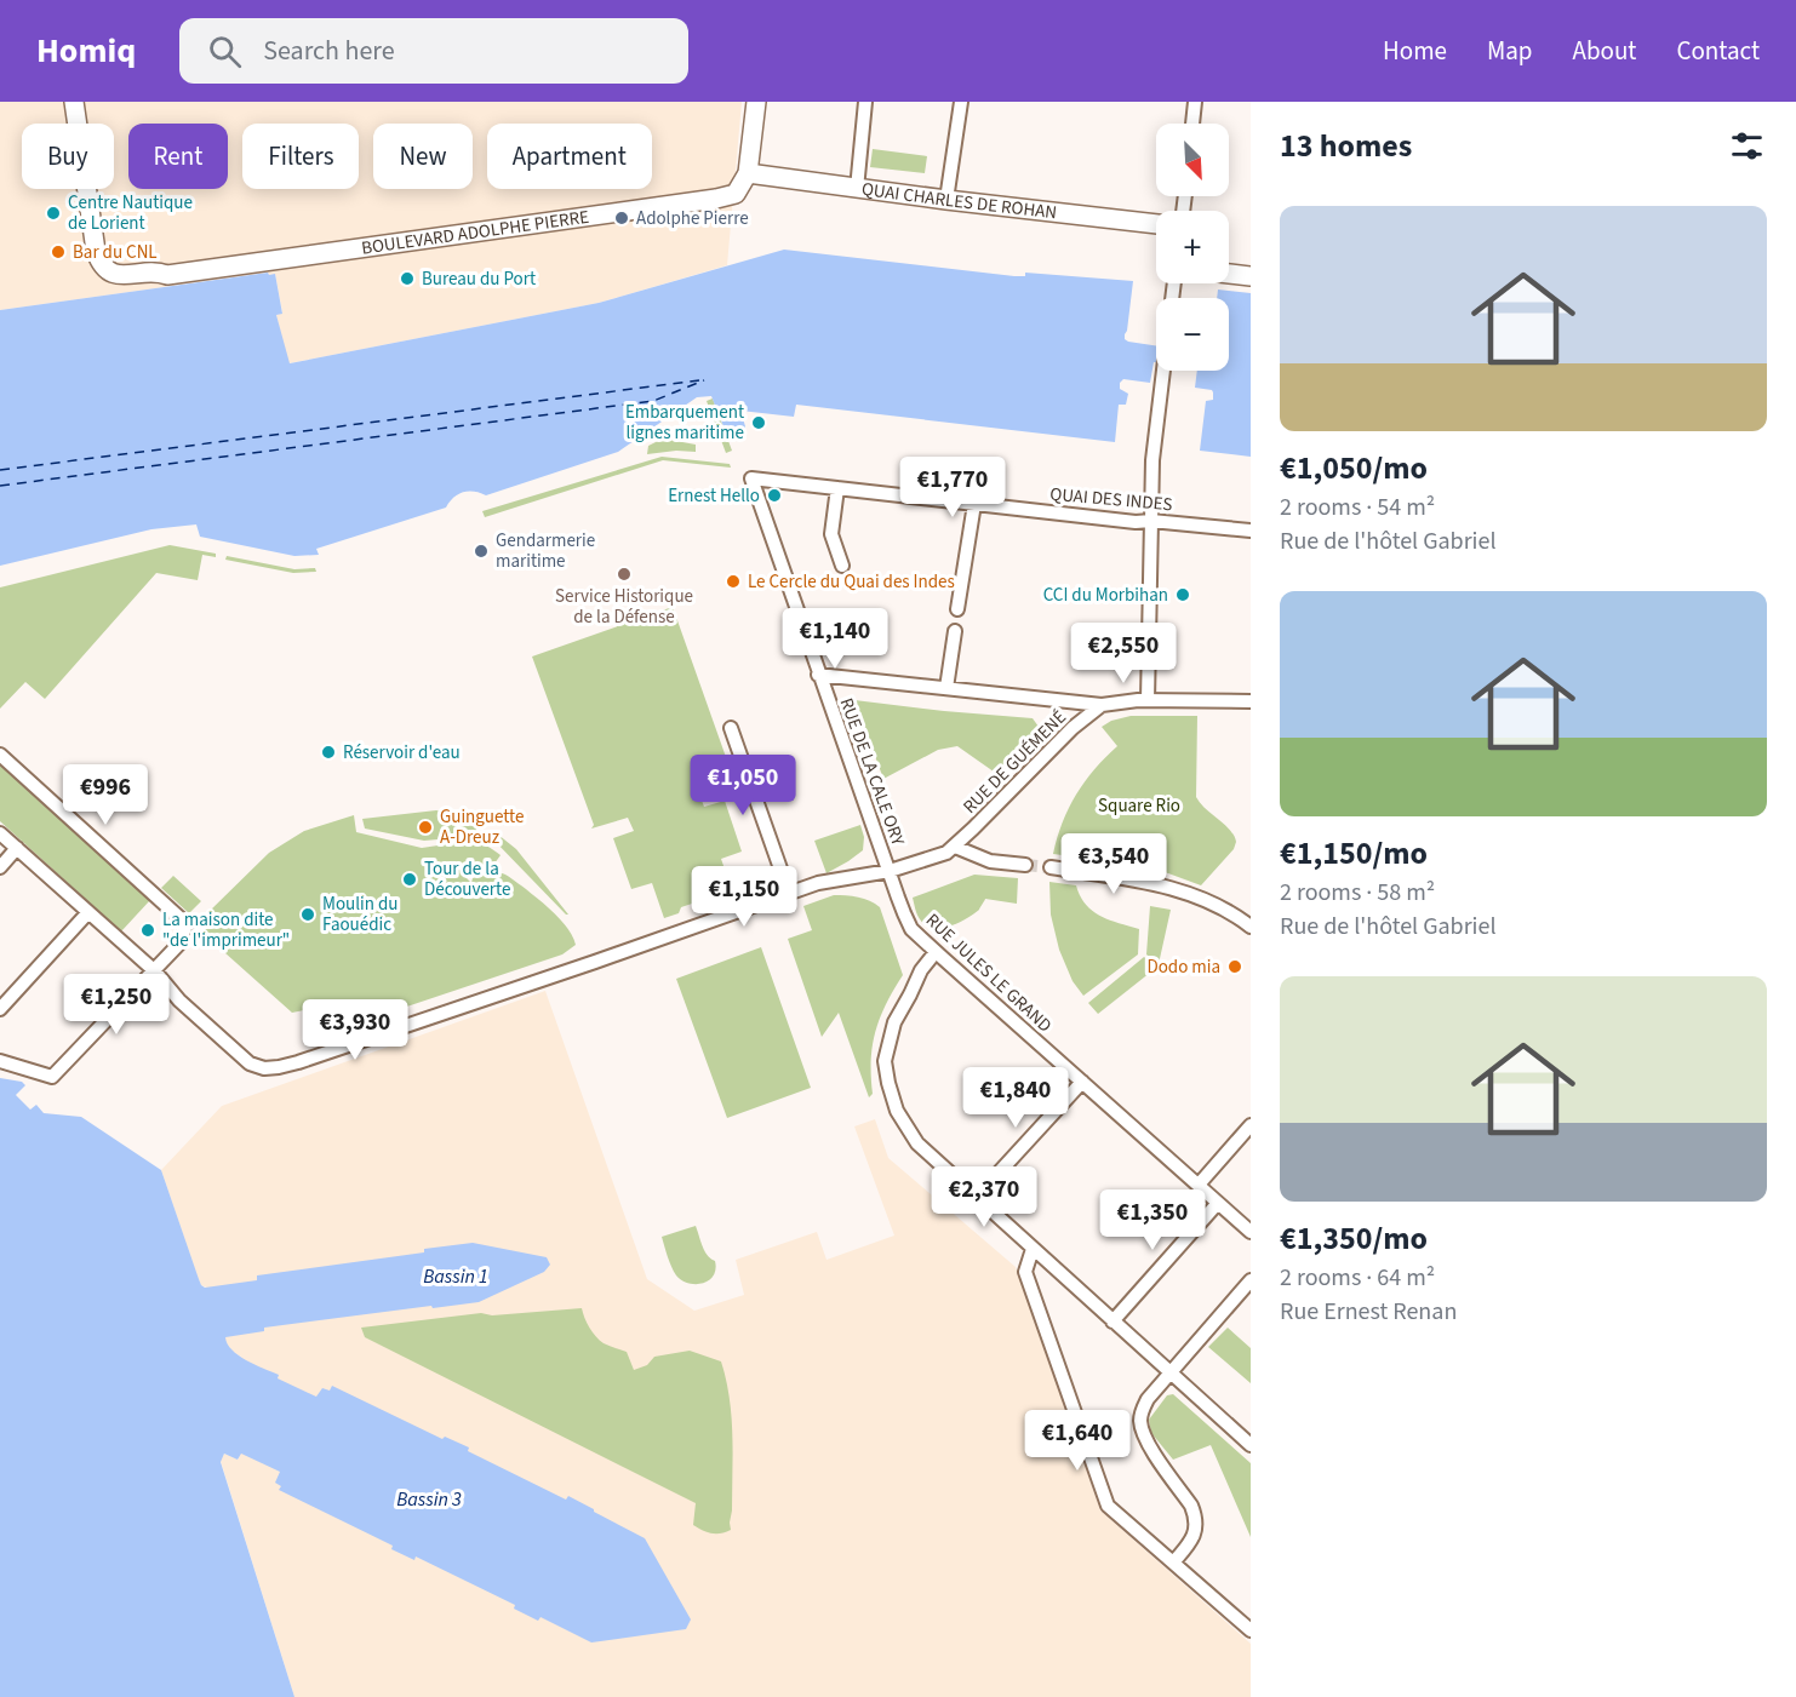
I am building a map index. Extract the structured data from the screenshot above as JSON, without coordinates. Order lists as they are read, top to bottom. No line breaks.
{"streets":{"street":["QUAI CHARLES DE ROHAN","BOULEVARD ADOLPHE PIERRE","QUAI DES INDES","RUE DE GUÉMENÉ","RUE DE LA CALE ORY","RUE JULES LE GRAND"]},"crossings":[["QUAI CHARLES DE ROHAN","BOULEVARD ADOLPHE PIERRE"],["QUAI DES INDES","RUE DE LA CALE ORY"],["RUE DE LA CALE ORY","RUE JULES LE GRAND"]],"water":["Bassin 1","Bassin 3"],"parks":["Square Rio"],"places":["Centre Nautique de Lorient","Adolphe Pierre","Bar du CNL","Bureau du Port","Embarquement lignes maritime","Ernest Hello","Gendarmerie maritime","Service Historique de la Défense","Le Cercle du Quai des Indes","CCI du Morbihan","Réservoir d'eau","Guinguette A-Dreuz","Tour de la Découverte","Moulin du Faouédic","La maison dite \"de l'imprimeur\"","Dodo mia"],"north":"bottom right","page":{"header":"Homiq","search":"Search here","nav":["Home","Map","About","Contact"],"heading":"13 homes","map_buttons":["+","−"],"chip":["Buy","Rent","Filters","New","Apartment"],"list":[{"name":"€1,050/mo","note":"2 rooms · 54 m² · Rue de l'hôtel Gabriel"},{"name":"€1,150/mo","note":"2 rooms · 58 m² · Rue de l'hôtel Gabriel"},{"name":"€1,350/mo","note":"2 rooms · 64 m² · Rue Ernest Renan"}],"price":["€1,770","€1,140","€2,550","€1,050","€996","€3,540","€1,150","€1,250","€3,930","€1,840","€2,370","€1,350","€1,640"]}}
